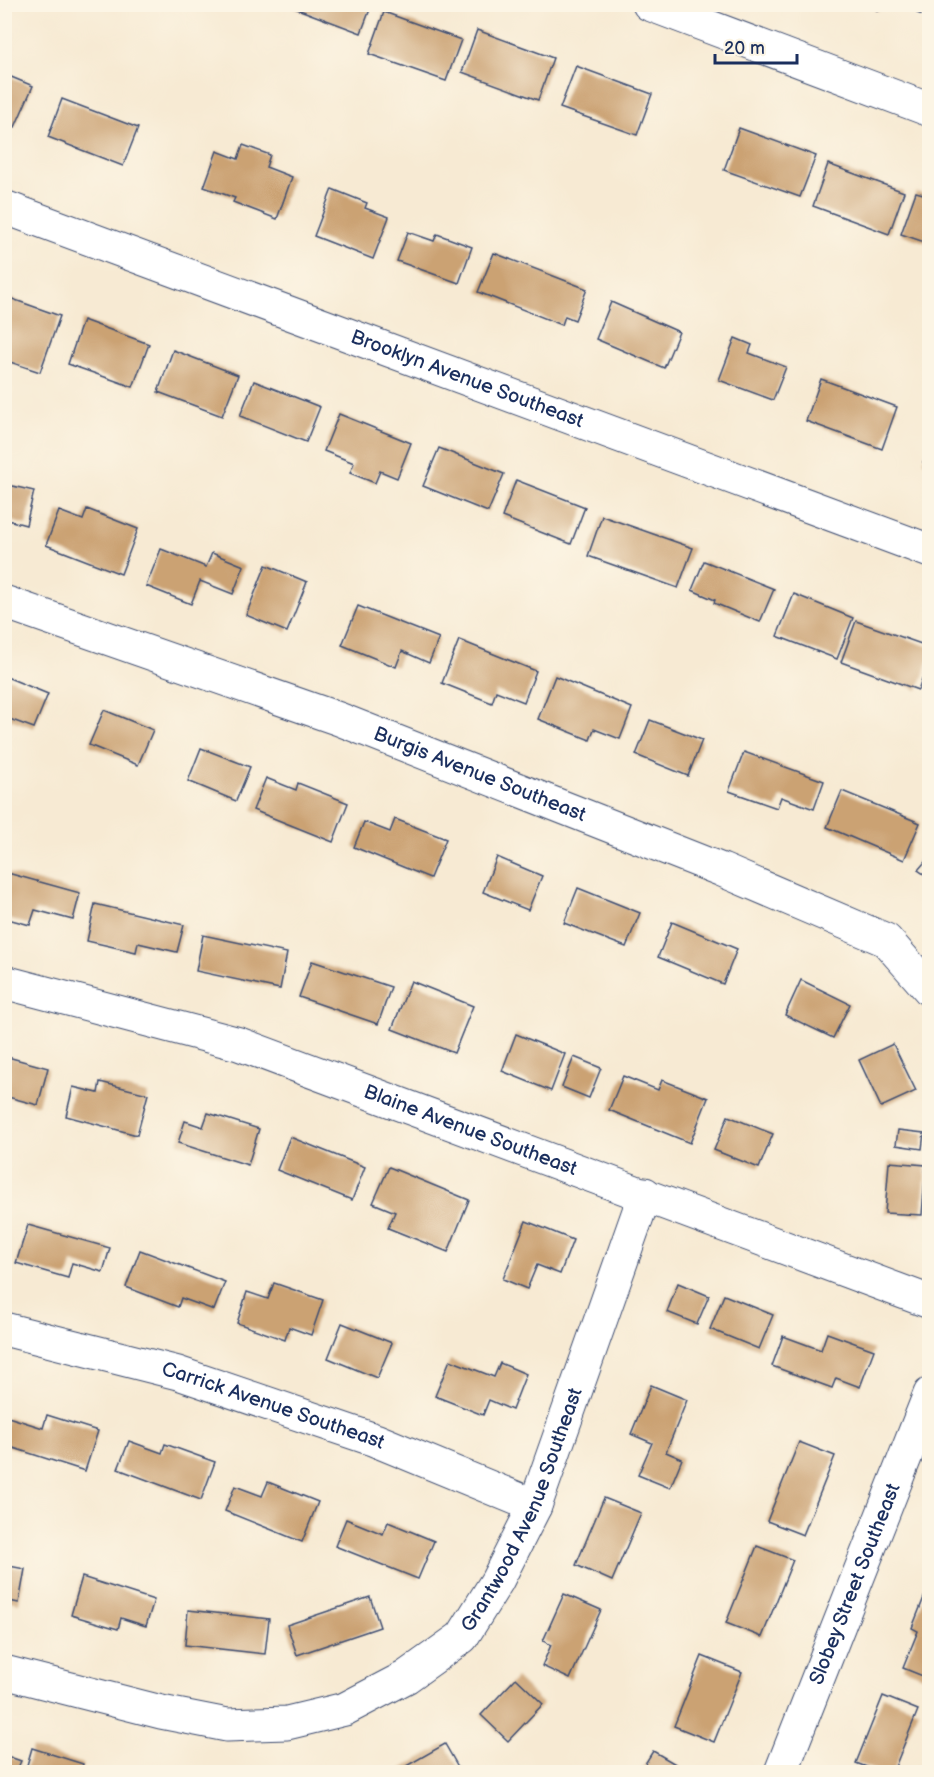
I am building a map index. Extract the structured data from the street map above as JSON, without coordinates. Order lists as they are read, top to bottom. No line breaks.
{"streets":{"street":["Brooklyn Avenue Southeast","Burgis Avenue Southeast","Blaine Avenue Southeast","Carrick Avenue Southeast","Grantwood Avenue Southeast","Slobey Street Southeast"]},"crossings":[["Blaine Avenue Southeast","Grantwood Avenue Southeast"],["Carrick Avenue Southeast","Grantwood Avenue Southeast"]],"scale_bar":"20 m"}
